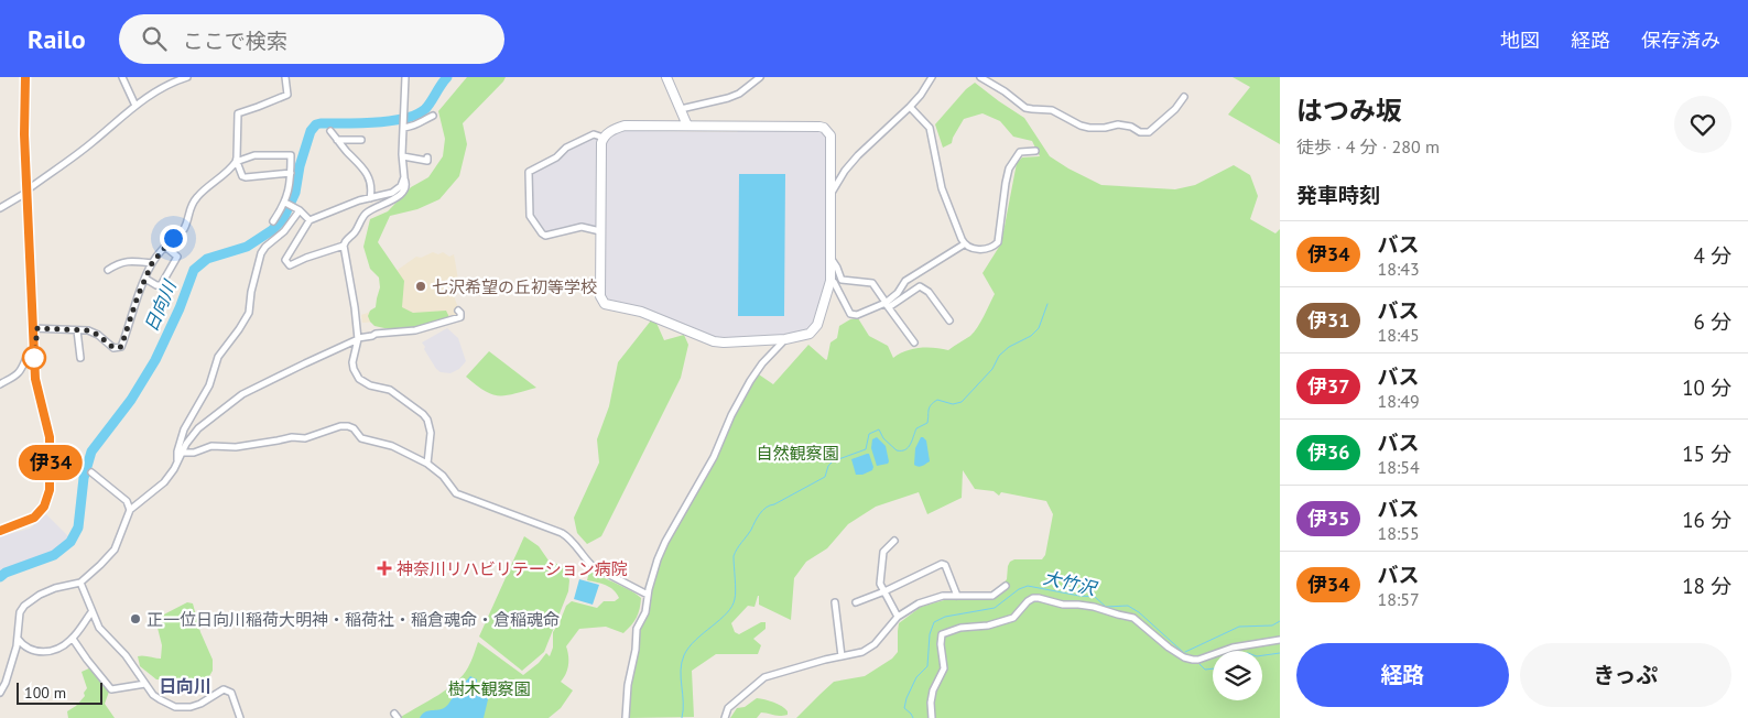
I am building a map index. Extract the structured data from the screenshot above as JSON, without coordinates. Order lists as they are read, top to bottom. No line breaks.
{"districts":["日向川"],"water":["日向川","大竹沢"],"parks":["自然観察園","樹木観察園"],"places":{"other":["七沢希望の丘初等学校","正一位日向川稲荷大明神・稲荷社・稲倉魂命・倉稲魂命"],"health":["神奈川リハビリテーション病院"]},"lines":["bus line 伊34"],"scale_bar":"100 m","page":{"header":"Railo","search":"ここで検索","nav":["地図","経路","保存済み"],"on_map":"伊34","heading":[["はつみ坂","徒歩 · 4 分 · 280 m"],"発車時刻"],"list":[{"mark":"伊34","name":"バス","note":"18:43","value":"4 分"},{"mark":"伊31","name":"バス","note":"18:45","value":"6 分"},{"mark":"伊37","name":"バス","note":"18:49","value":"10 分"},{"mark":"伊36","name":"バス","note":"18:54","value":"15 分"},{"mark":"伊35","name":"バス","note":"18:55","value":"16 分"},{"mark":"伊34","name":"バス","note":"18:57","value":"18 分"}],"buttons":["経路","きっぷ"],"scale":"100 m"}}
